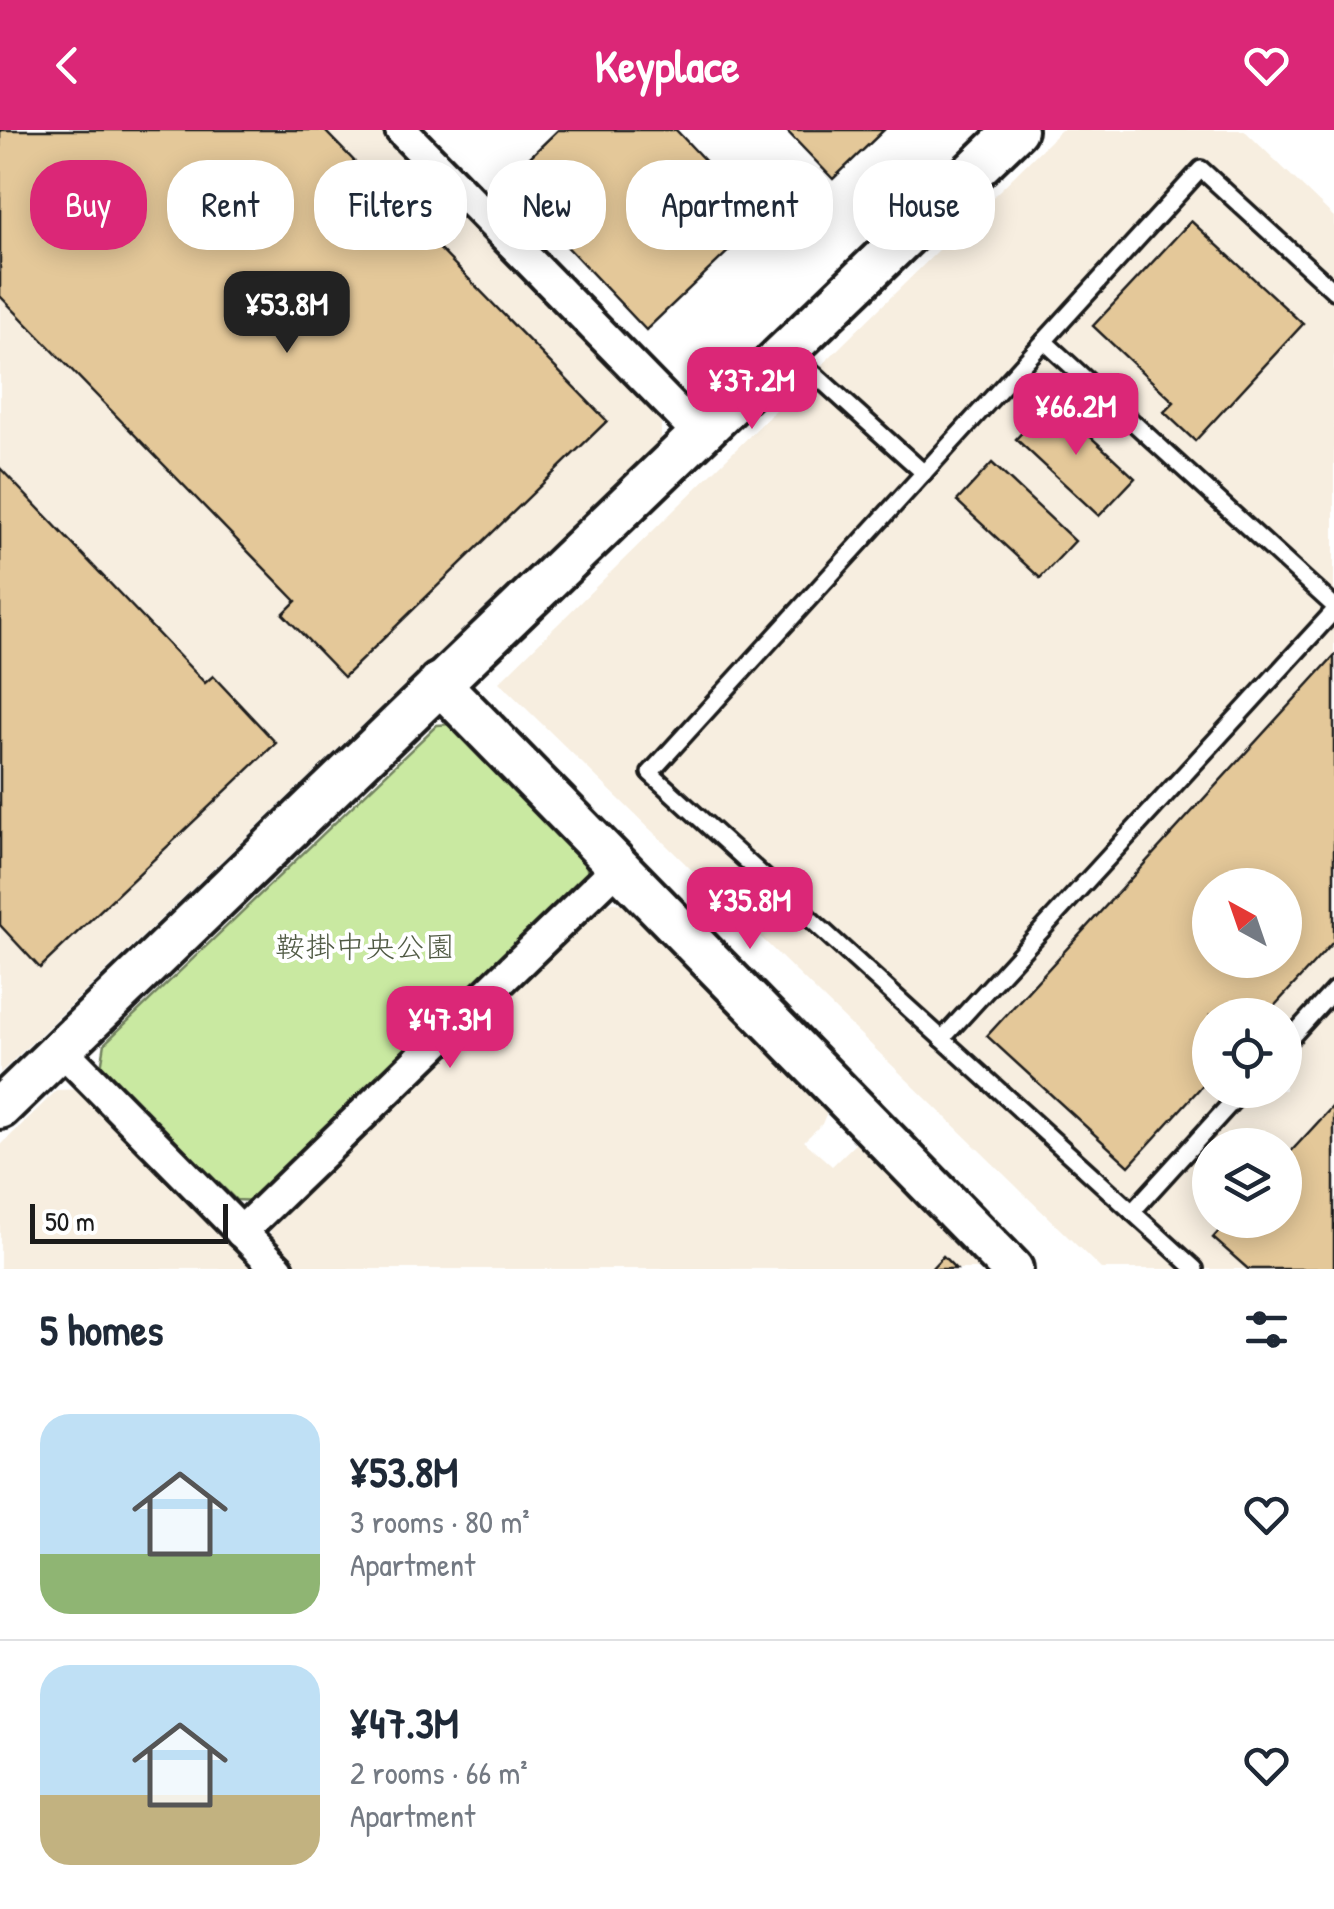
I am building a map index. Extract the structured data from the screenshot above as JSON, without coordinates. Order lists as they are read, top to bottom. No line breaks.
{"parks":["鞍掛中央公園"],"scale_bar":"50 m","north":"top left","page":{"header":"Keyplace","chip":["Buy","Rent","Filters","New","Apartment","House"],"price":["¥53.8M","¥37.2M","¥66.2M","¥35.8M","¥47.3M"],"scale":"50 m","heading":"5 homes","list":[{"name":"¥53.8M","note":"3 rooms · 80 m² · Apartment"},{"name":"¥47.3M","note":"2 rooms · 66 m² · Apartment"}]}}
